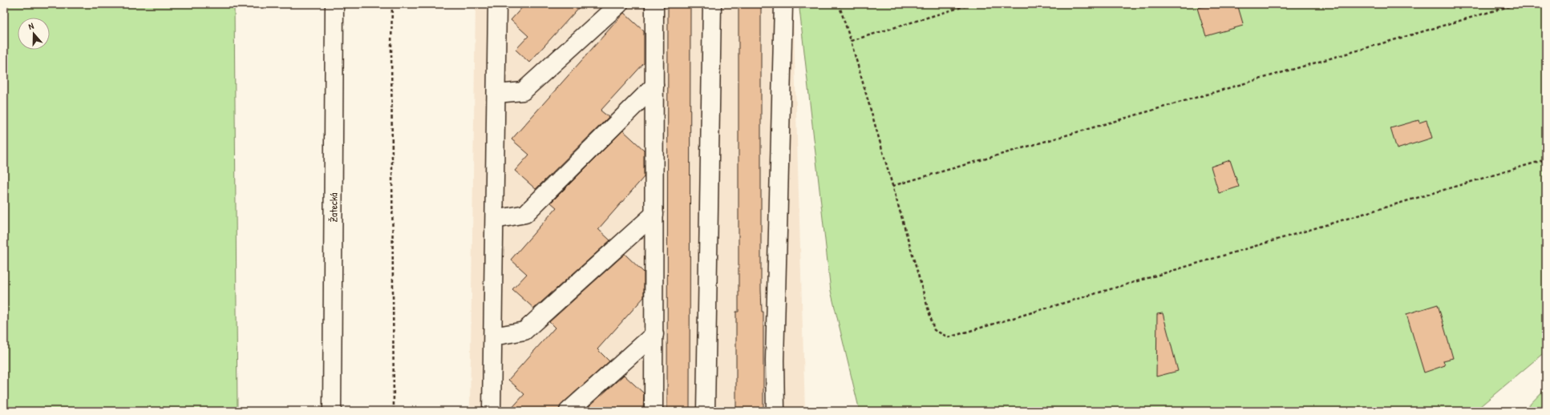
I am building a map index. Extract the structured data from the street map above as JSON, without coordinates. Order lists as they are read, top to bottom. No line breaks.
{"streets":{"street":["Žatecká"]},"north":"top"}
